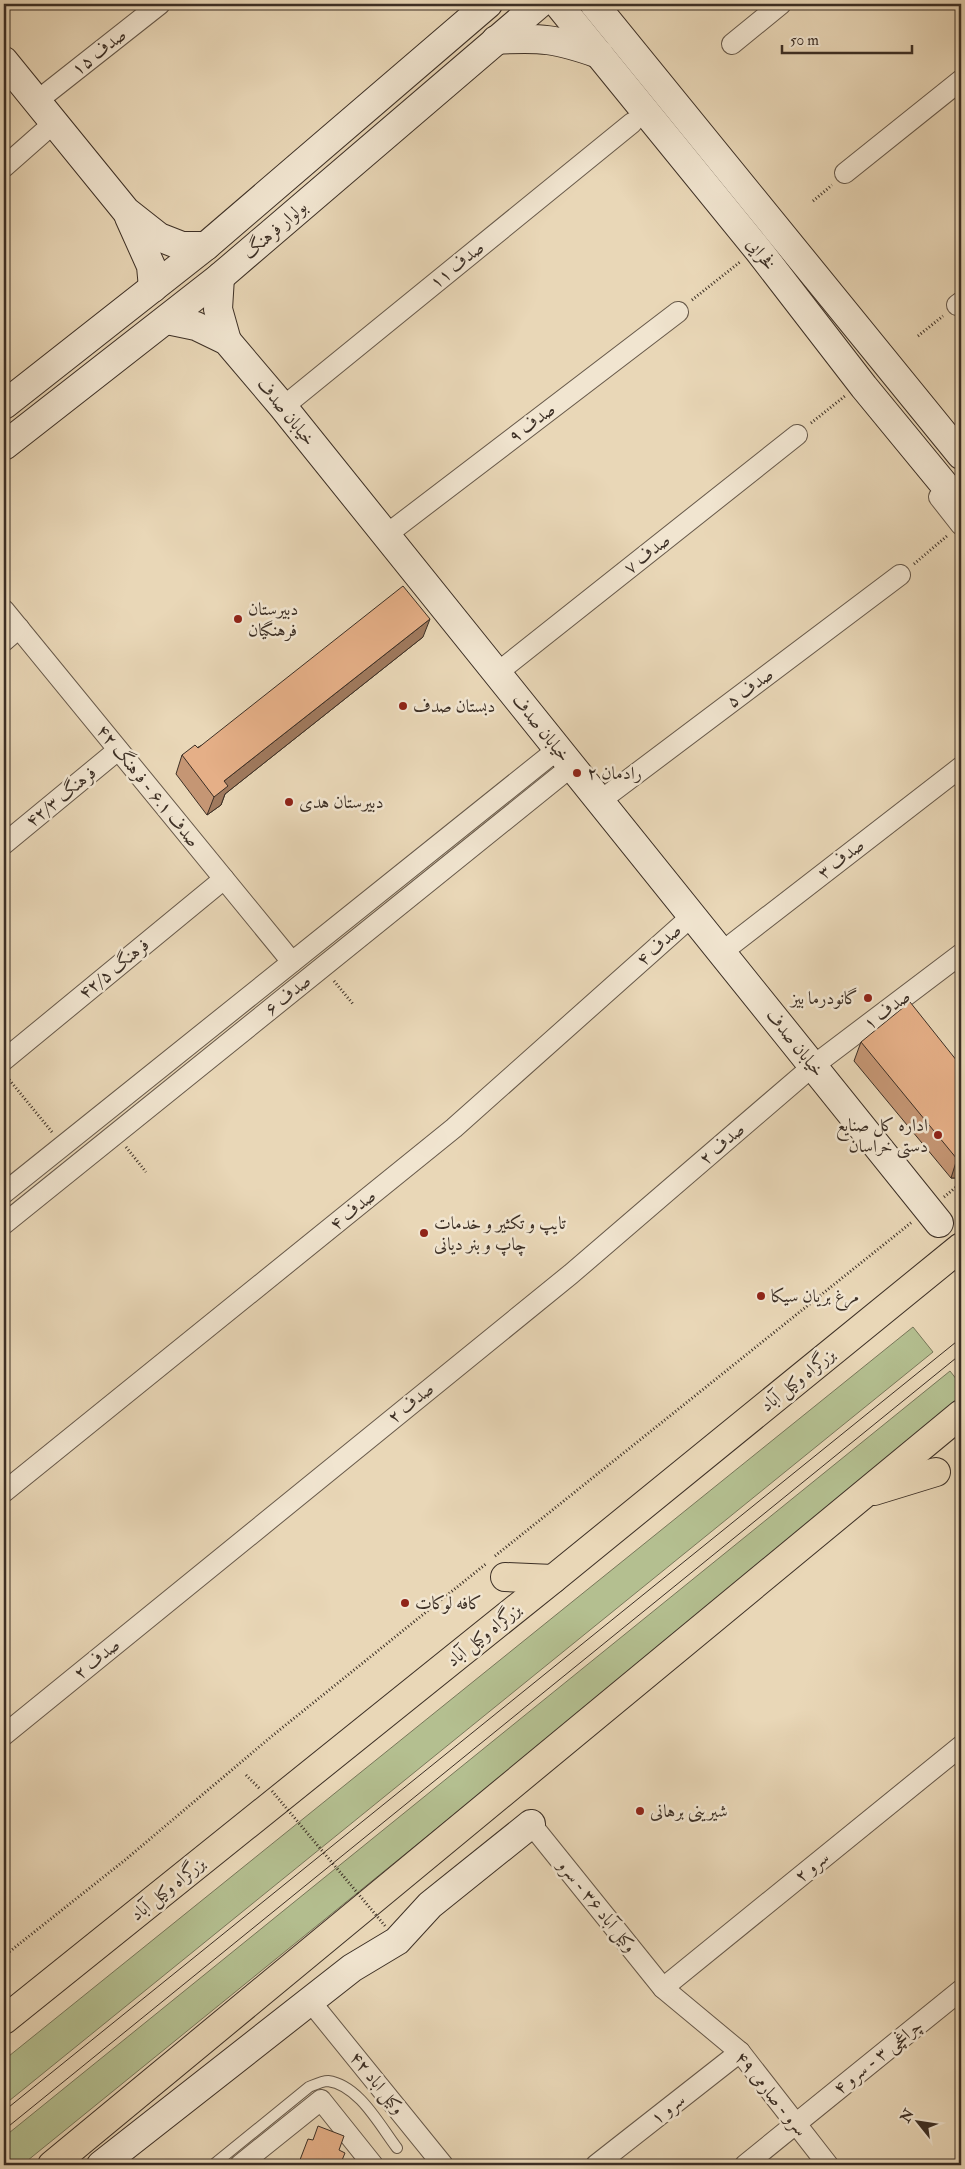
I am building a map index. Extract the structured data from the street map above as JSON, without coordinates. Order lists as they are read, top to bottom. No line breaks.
{"streets":{"highway":["بزرگراه وکیل آباد"],"street":["صدف ۱۵","بولوار فرهنگ","فخرایی","صدف ۱۱","خیابان صدف","صدف ۹","صدف ۷","صدف ۵","صدف ۶.۱ - فرهنگ ۴۲","فرهنگ ۴۲/۳","صدف ۳","صدف ۴","فرهنگ ۴۲/۵","صدف ۶","صدف ۱","صدف ۲","سرو ۲","وکیل آباد ۳۶ - سرو","چراغچی ۳ - سرو ۴","وکیل اباد ۴۲","سرو - صارمی ۴۹","سرو ۱"]},"crossings":[["صدف ۱۱","خیابان صدف"],["خیابان صدف","صدف ۹"],["خیابان صدف","صدف ۷"],["خیابان صدف","صدف ۵"],["خیابان صدف","صدف ۳"],["خیابان صدف","صدف ۴"],["خیابان صدف","صدف ۶"],["خیابان صدف","صدف ۱"],["خیابان صدف","صدف ۲"],["صدف ۶.۱ - فرهنگ ۴۲","فرهنگ ۴۲/۳"],["صدف ۶.۱ - فرهنگ ۴۲","فرهنگ ۴۲/۵"],["صدف ۶.۱ - فرهنگ ۴۲","صدف ۶"],["صدف ۱","صدف ۲"],["سرو ۲","وکیل آباد ۳۶ - سرو"],["سرو ۲","سرو - صارمی ۴۹"],["وکیل آباد ۳۶ - سرو","سرو - صارمی ۴۹"],["چراغچی ۳ - سرو ۴","سرو - صارمی ۴۹"],["سرو - صارمی ۴۹","سرو ۱"]],"places":["دبیرستان فرهنگیان","دبستان صدف","رادمان ۲","دبیرستان هدی","گانودرما بیز","اداره کل صنایع دستی خراسان","تایپ و تکثیر و خدمات چاپ و بنر دیانی","مرغ بریان سیکا","کافه لوکات","شیرینی برهانی"],"scale_bar":"50 m","north":"top left"}
